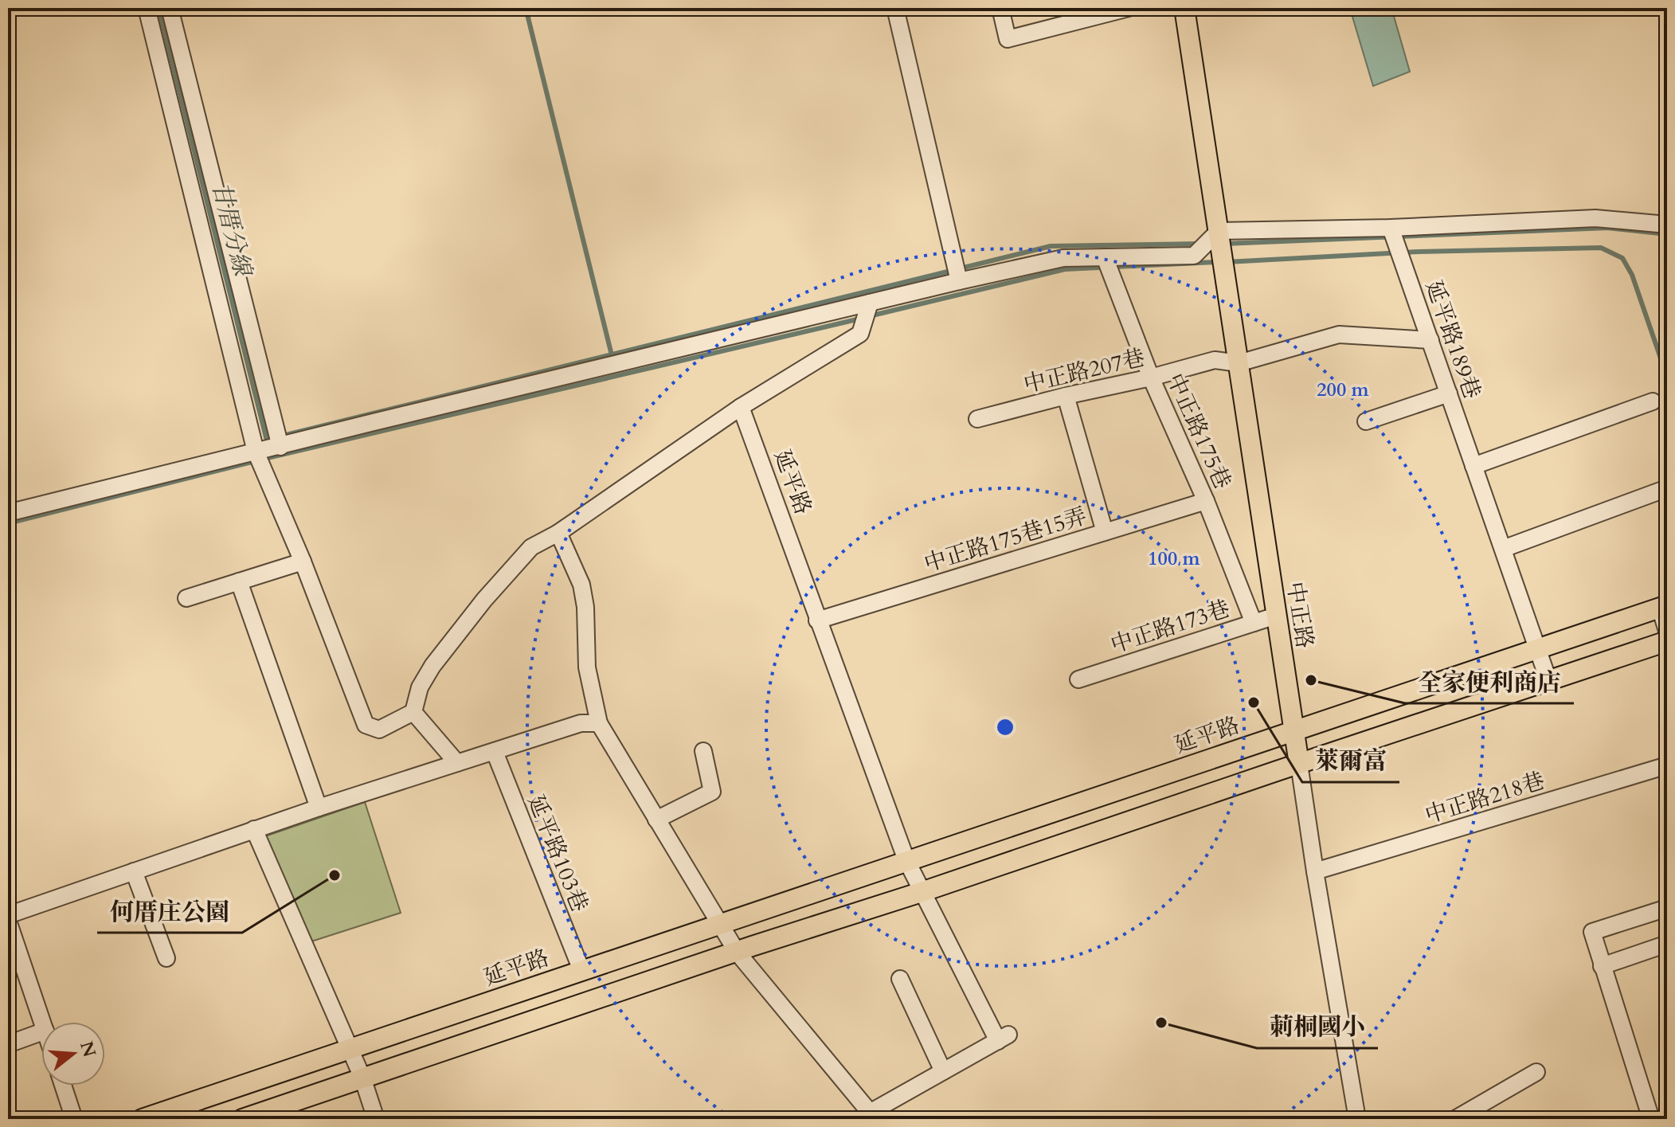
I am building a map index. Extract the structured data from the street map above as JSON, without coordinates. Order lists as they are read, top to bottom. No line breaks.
{"streets":{"main road":["延平路","中正路"],"street":["延平路189巷","中正路207巷","中正路175巷","中正路175巷15弄","中正路173巷","中正路218巷","延平路103巷"]},"crossings":[["延平路189巷","中正路207巷"],["延平路189巷","延平路"],["中正路207巷","中正路175巷"],["中正路207巷","中正路"],["中正路175巷","中正路175巷15弄"],["中正路175巷","中正路173巷"],["延平路","中正路175巷15弄"],["延平路","中正路"],["延平路","延平路103巷"],["中正路","中正路173巷"],["中正路","中正路218巷"]],"water":["甘厝分線"],"places":["全家便利商店","萊爾富","何厝庄公園","莿桐國小"],"north":"right","rings":["200 m","100 m"]}
